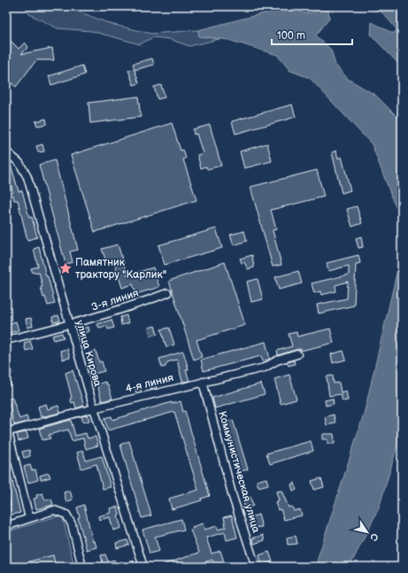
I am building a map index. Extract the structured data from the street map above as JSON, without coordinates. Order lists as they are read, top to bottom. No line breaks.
{"streets":{"street":["3-я линия","улица Кирова","4-я линия","Коммунистическая улица"]},"crossings":[["3-я линия","улица Кирова"],["улица Кирова","4-я линия"],["4-я линия","Коммунистическая улица"]],"places":{"place":["Памятник трактору \"Карлик\""]},"scale_bar":"100 m","north":"bottom right"}
